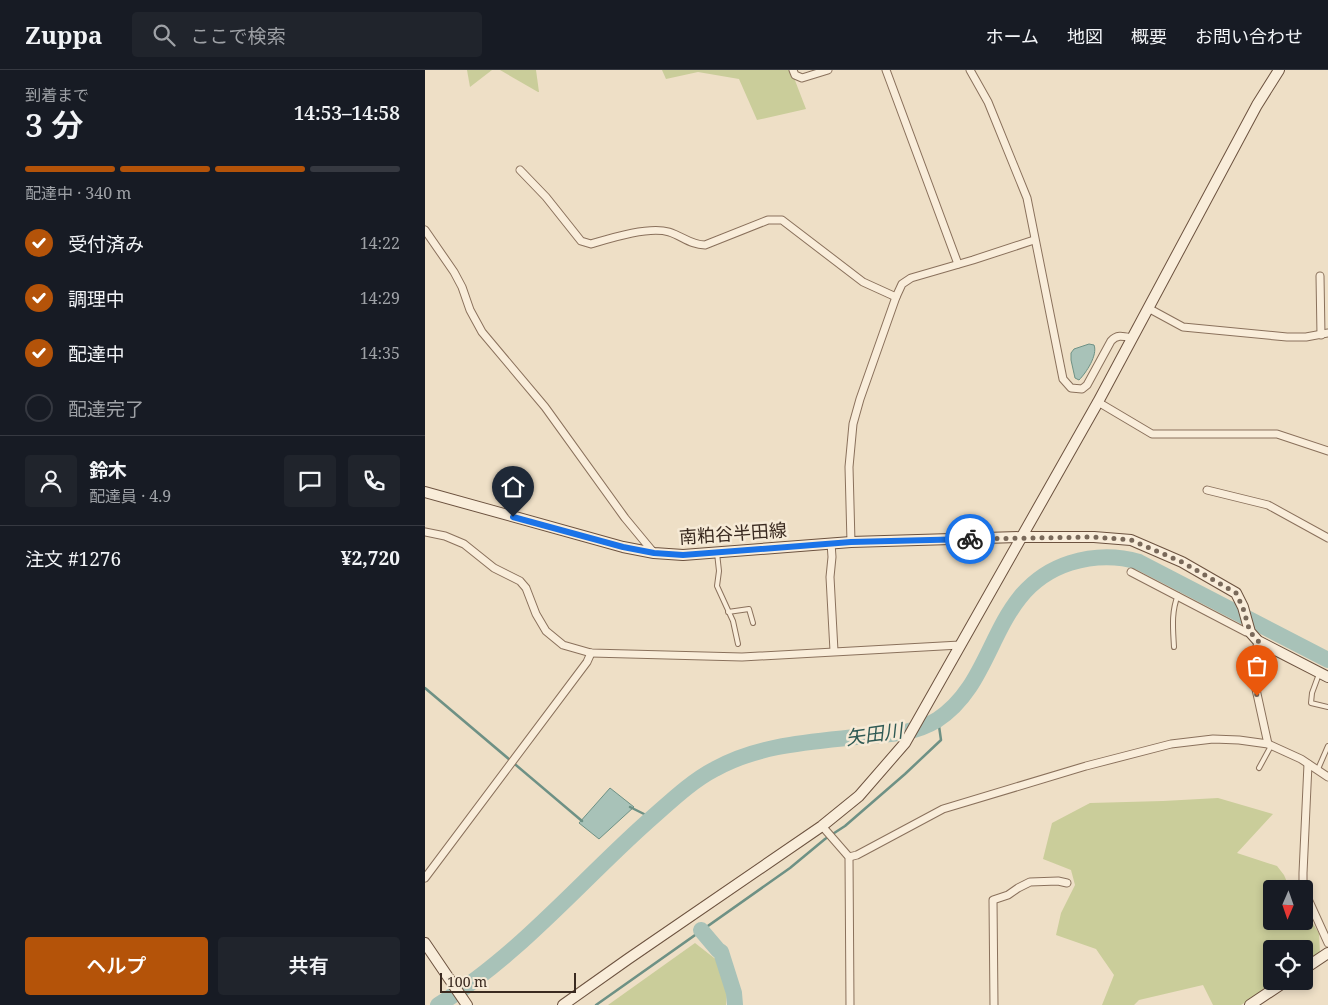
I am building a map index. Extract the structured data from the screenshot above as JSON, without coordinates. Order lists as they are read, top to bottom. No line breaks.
{"streets":{"street":["南粕谷半田線"]},"water":["矢田川"],"scale_bar":"100 m","north":"bottom","page":{"header":"Zuppa","search":"ここで検索","nav":["ホーム","地図","概要","お問い合わせ"],"heading":["3 分","到着まで","14:53–14:58"],"panel":["鈴木","配達員 · 4.9","注文 #1276","¥2,720"],"bar":"配達中 · 340 m","list":[["受付済み","14:22"],["調理中","14:29"],["配達中","14:35"],"配達完了"],"buttons":["ヘルプ","共有"],"scale":"100 m"}}
